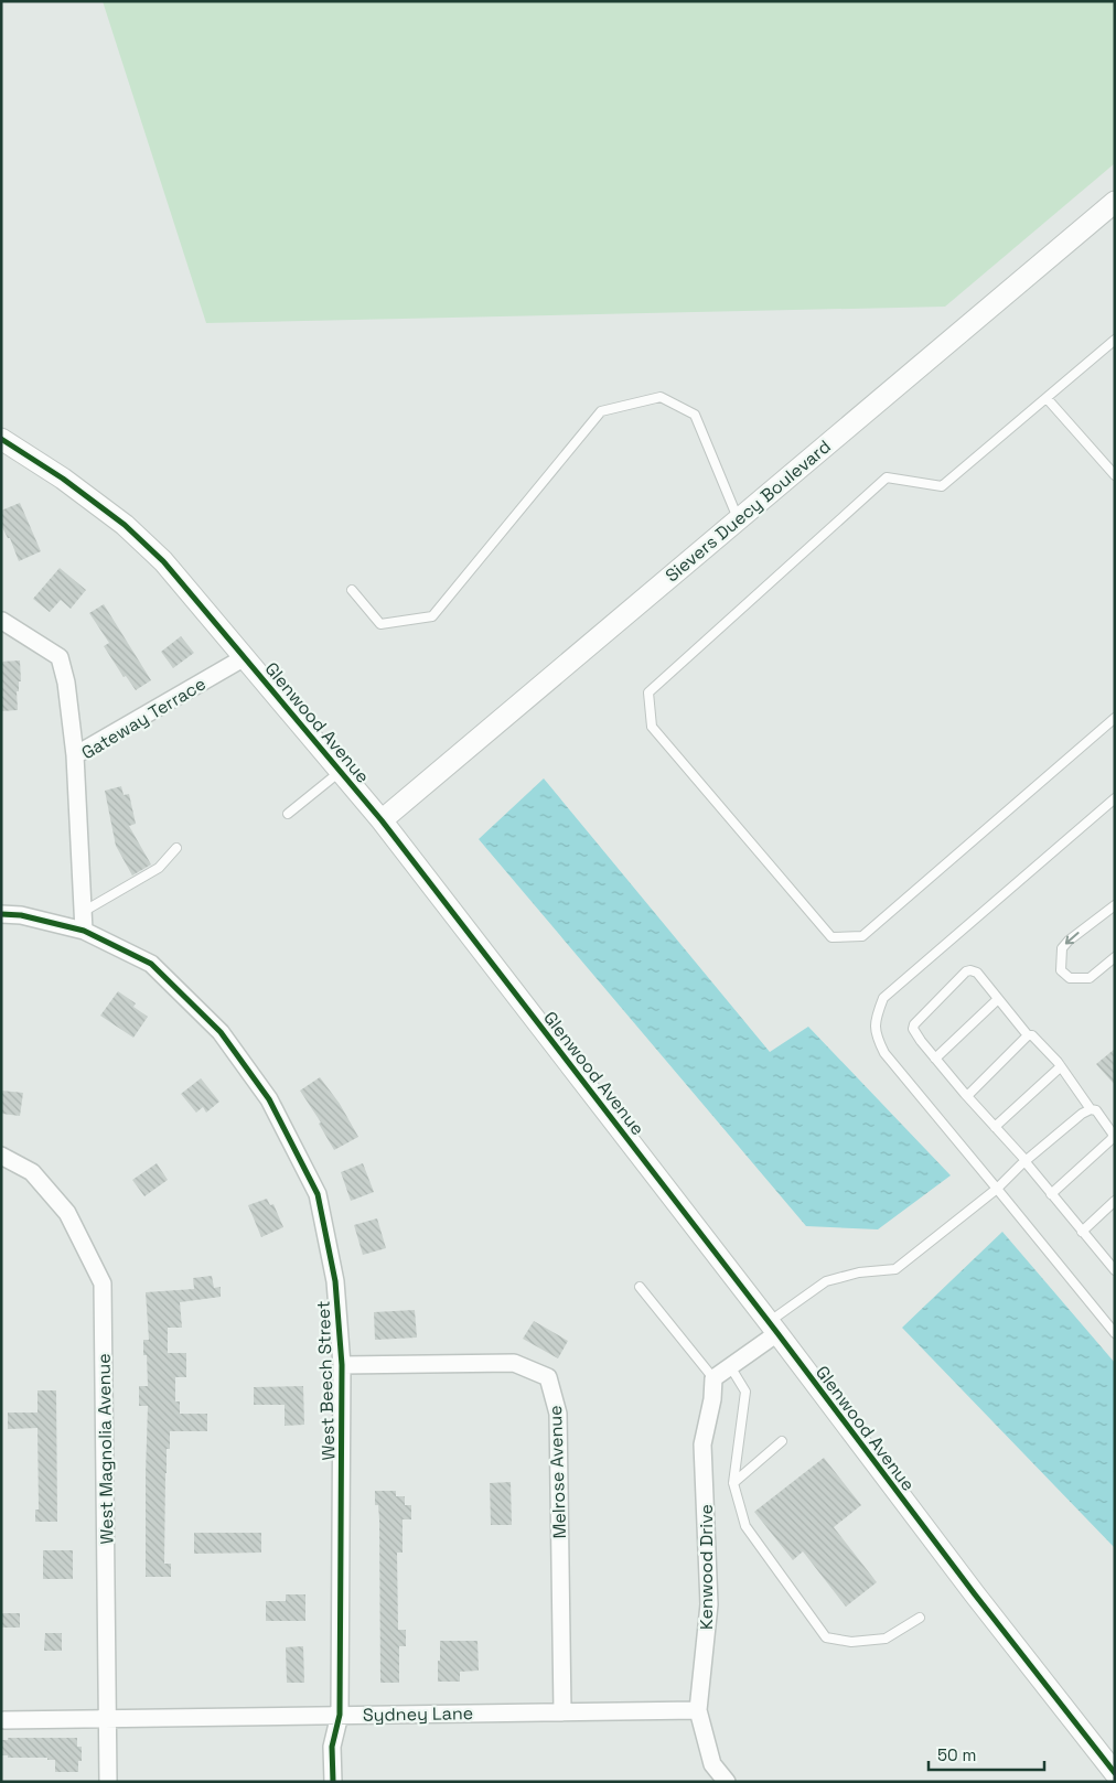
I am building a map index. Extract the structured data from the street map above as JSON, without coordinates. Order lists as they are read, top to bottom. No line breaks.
{"streets":{"street":["Sievers Duecy Boulevard","Gateway Terrace","Glenwood Avenue","West Beech Street","West Magnolia Avenue","Melrose Avenue","Kenwood Drive","Sydney Lane"]},"crossings":[["Sievers Duecy Boulevard","Glenwood Avenue"],["Gateway Terrace","Glenwood Avenue"],["Gateway Terrace","West Beech Street"],["West Beech Street","Melrose Avenue"],["West Beech Street","Sydney Lane"],["West Magnolia Avenue","Sydney Lane"],["Melrose Avenue","Sydney Lane"],["Kenwood Drive","Sydney Lane"]],"scale_bar":"50 m"}
